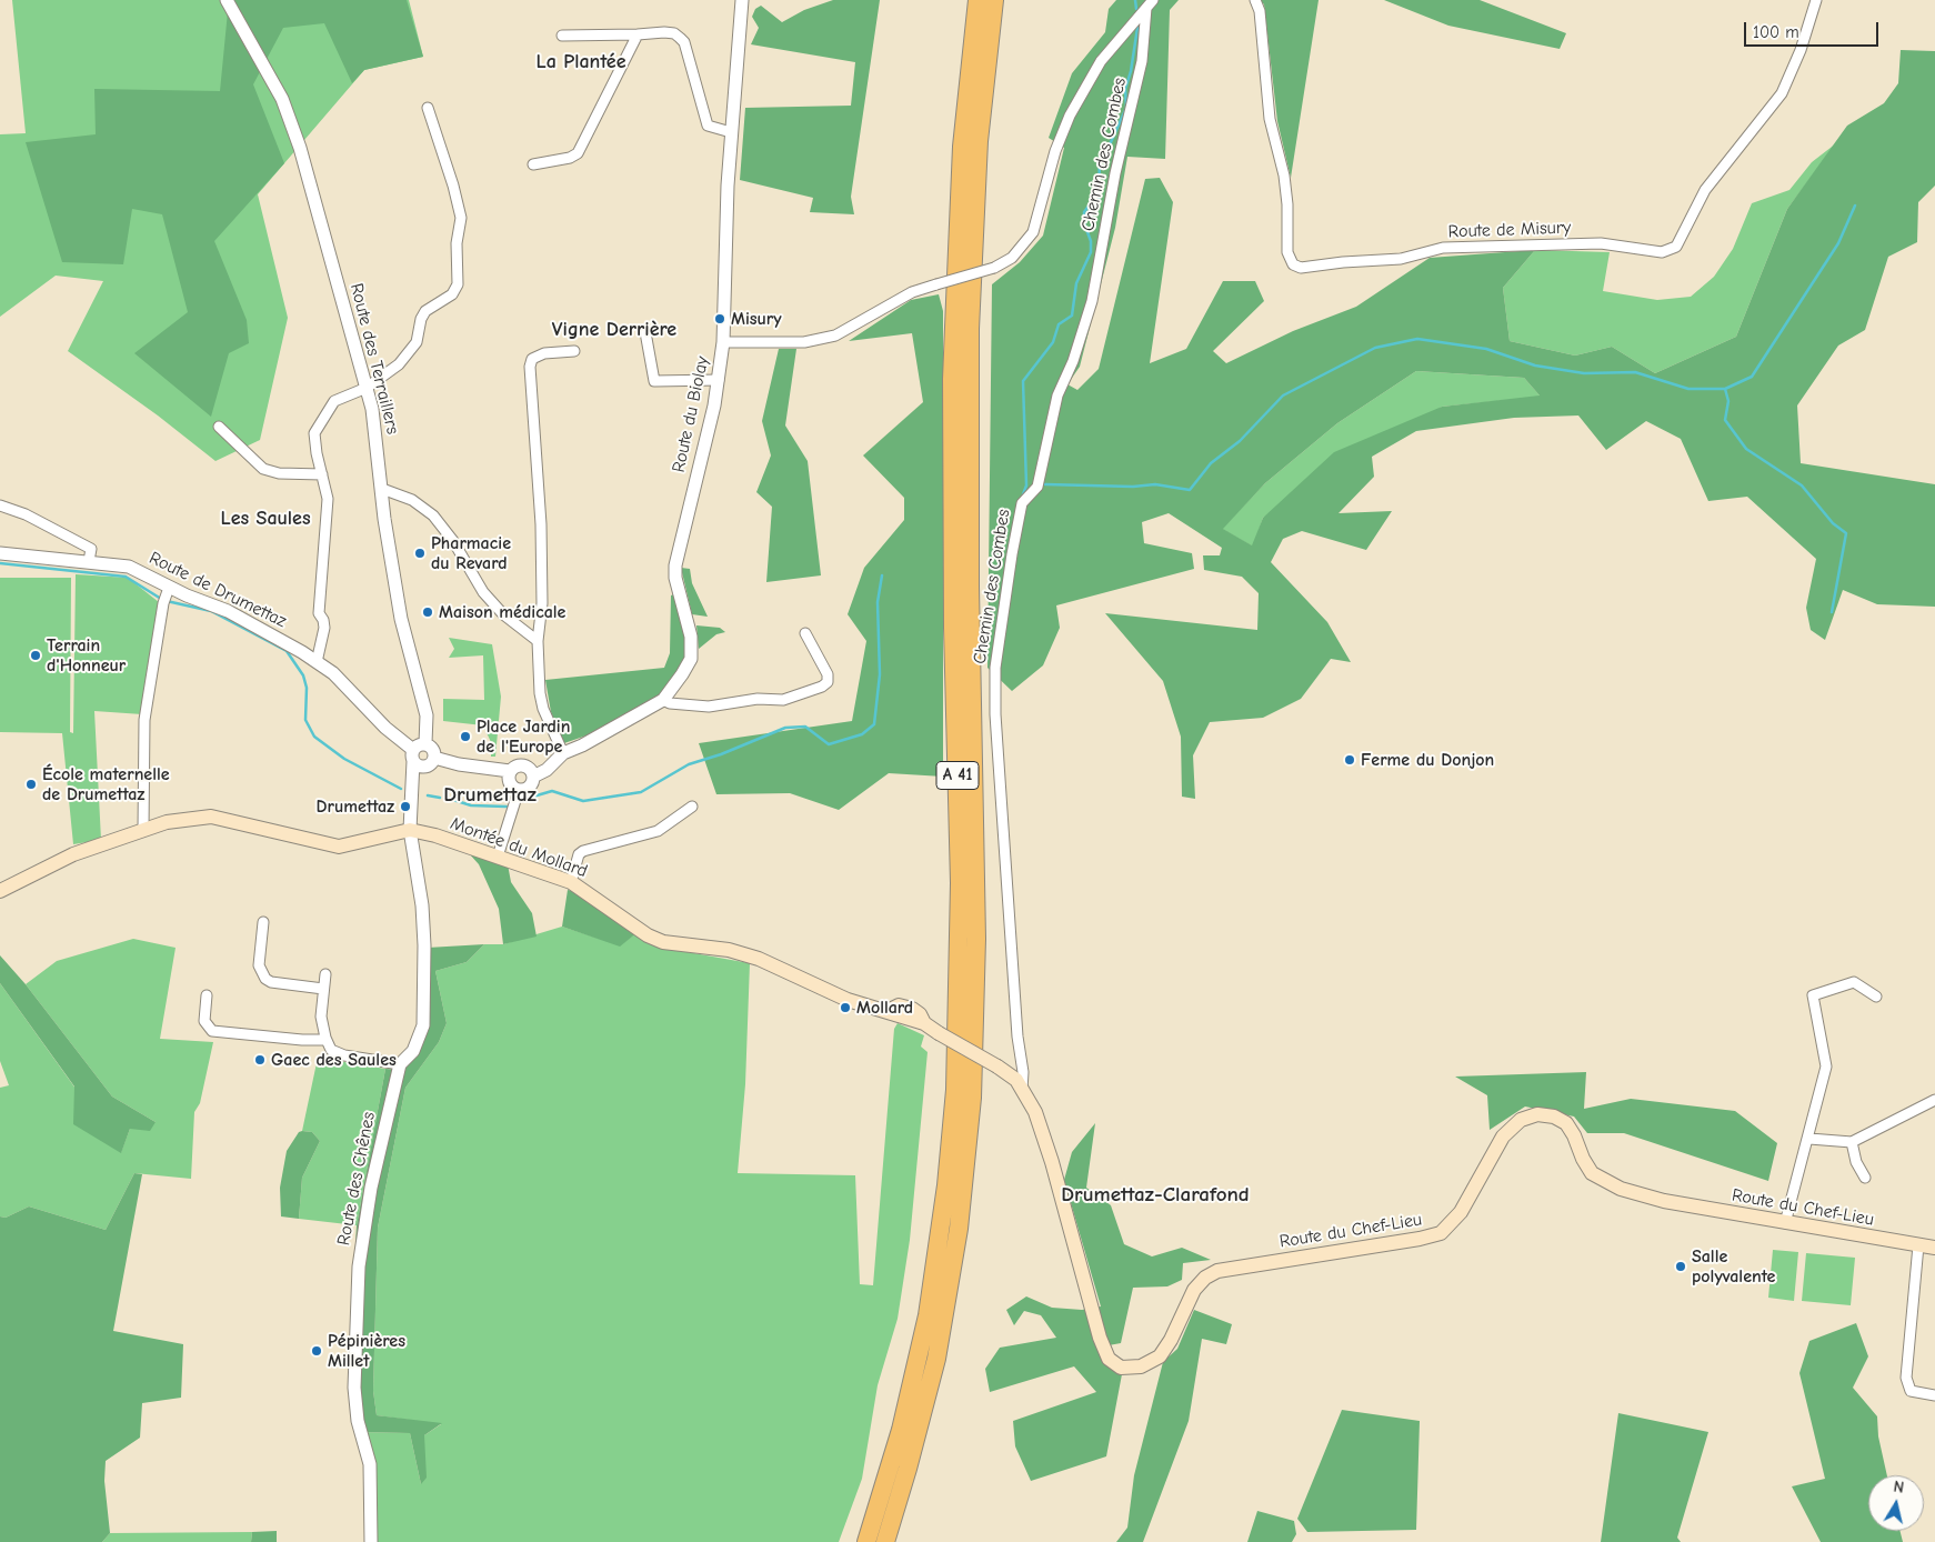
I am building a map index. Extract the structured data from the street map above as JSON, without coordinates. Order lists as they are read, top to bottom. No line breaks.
{"streets":{"highway":["A 41"],"main road":["Montée du Mollard","Route du Chef-Lieu"],"street":["Chemin des Combes","Route de Misury","Route des Terraillers","Route du Biolay","Route de Drumettaz","Route des Chênes"]},"crossings":[["Chemin des Combes","Route du Chef-Lieu"],["Route des Terraillers","Route de Drumettaz"],["Route des Terraillers","Route des Chênes"],["Montée du Mollard","Route des Chênes"],["Montée du Mollard","Route du Chef-Lieu"]],"districts":["La Plantée","Vigne Derrière","Les Saules","Drumettaz","Drumettaz-Clarafond"],"places":["Misury","Pharmacie du Revard","Maison médicale","Terrain d'Honneur","Place Jardin de l'Europe","Ferme du Donjon","École maternelle de Drumettaz","Drumettaz","Mollard","Gaec des Saules","Salle polyvalente","Pépinières Millet"],"scale_bar":"100 m","north":"top"}
